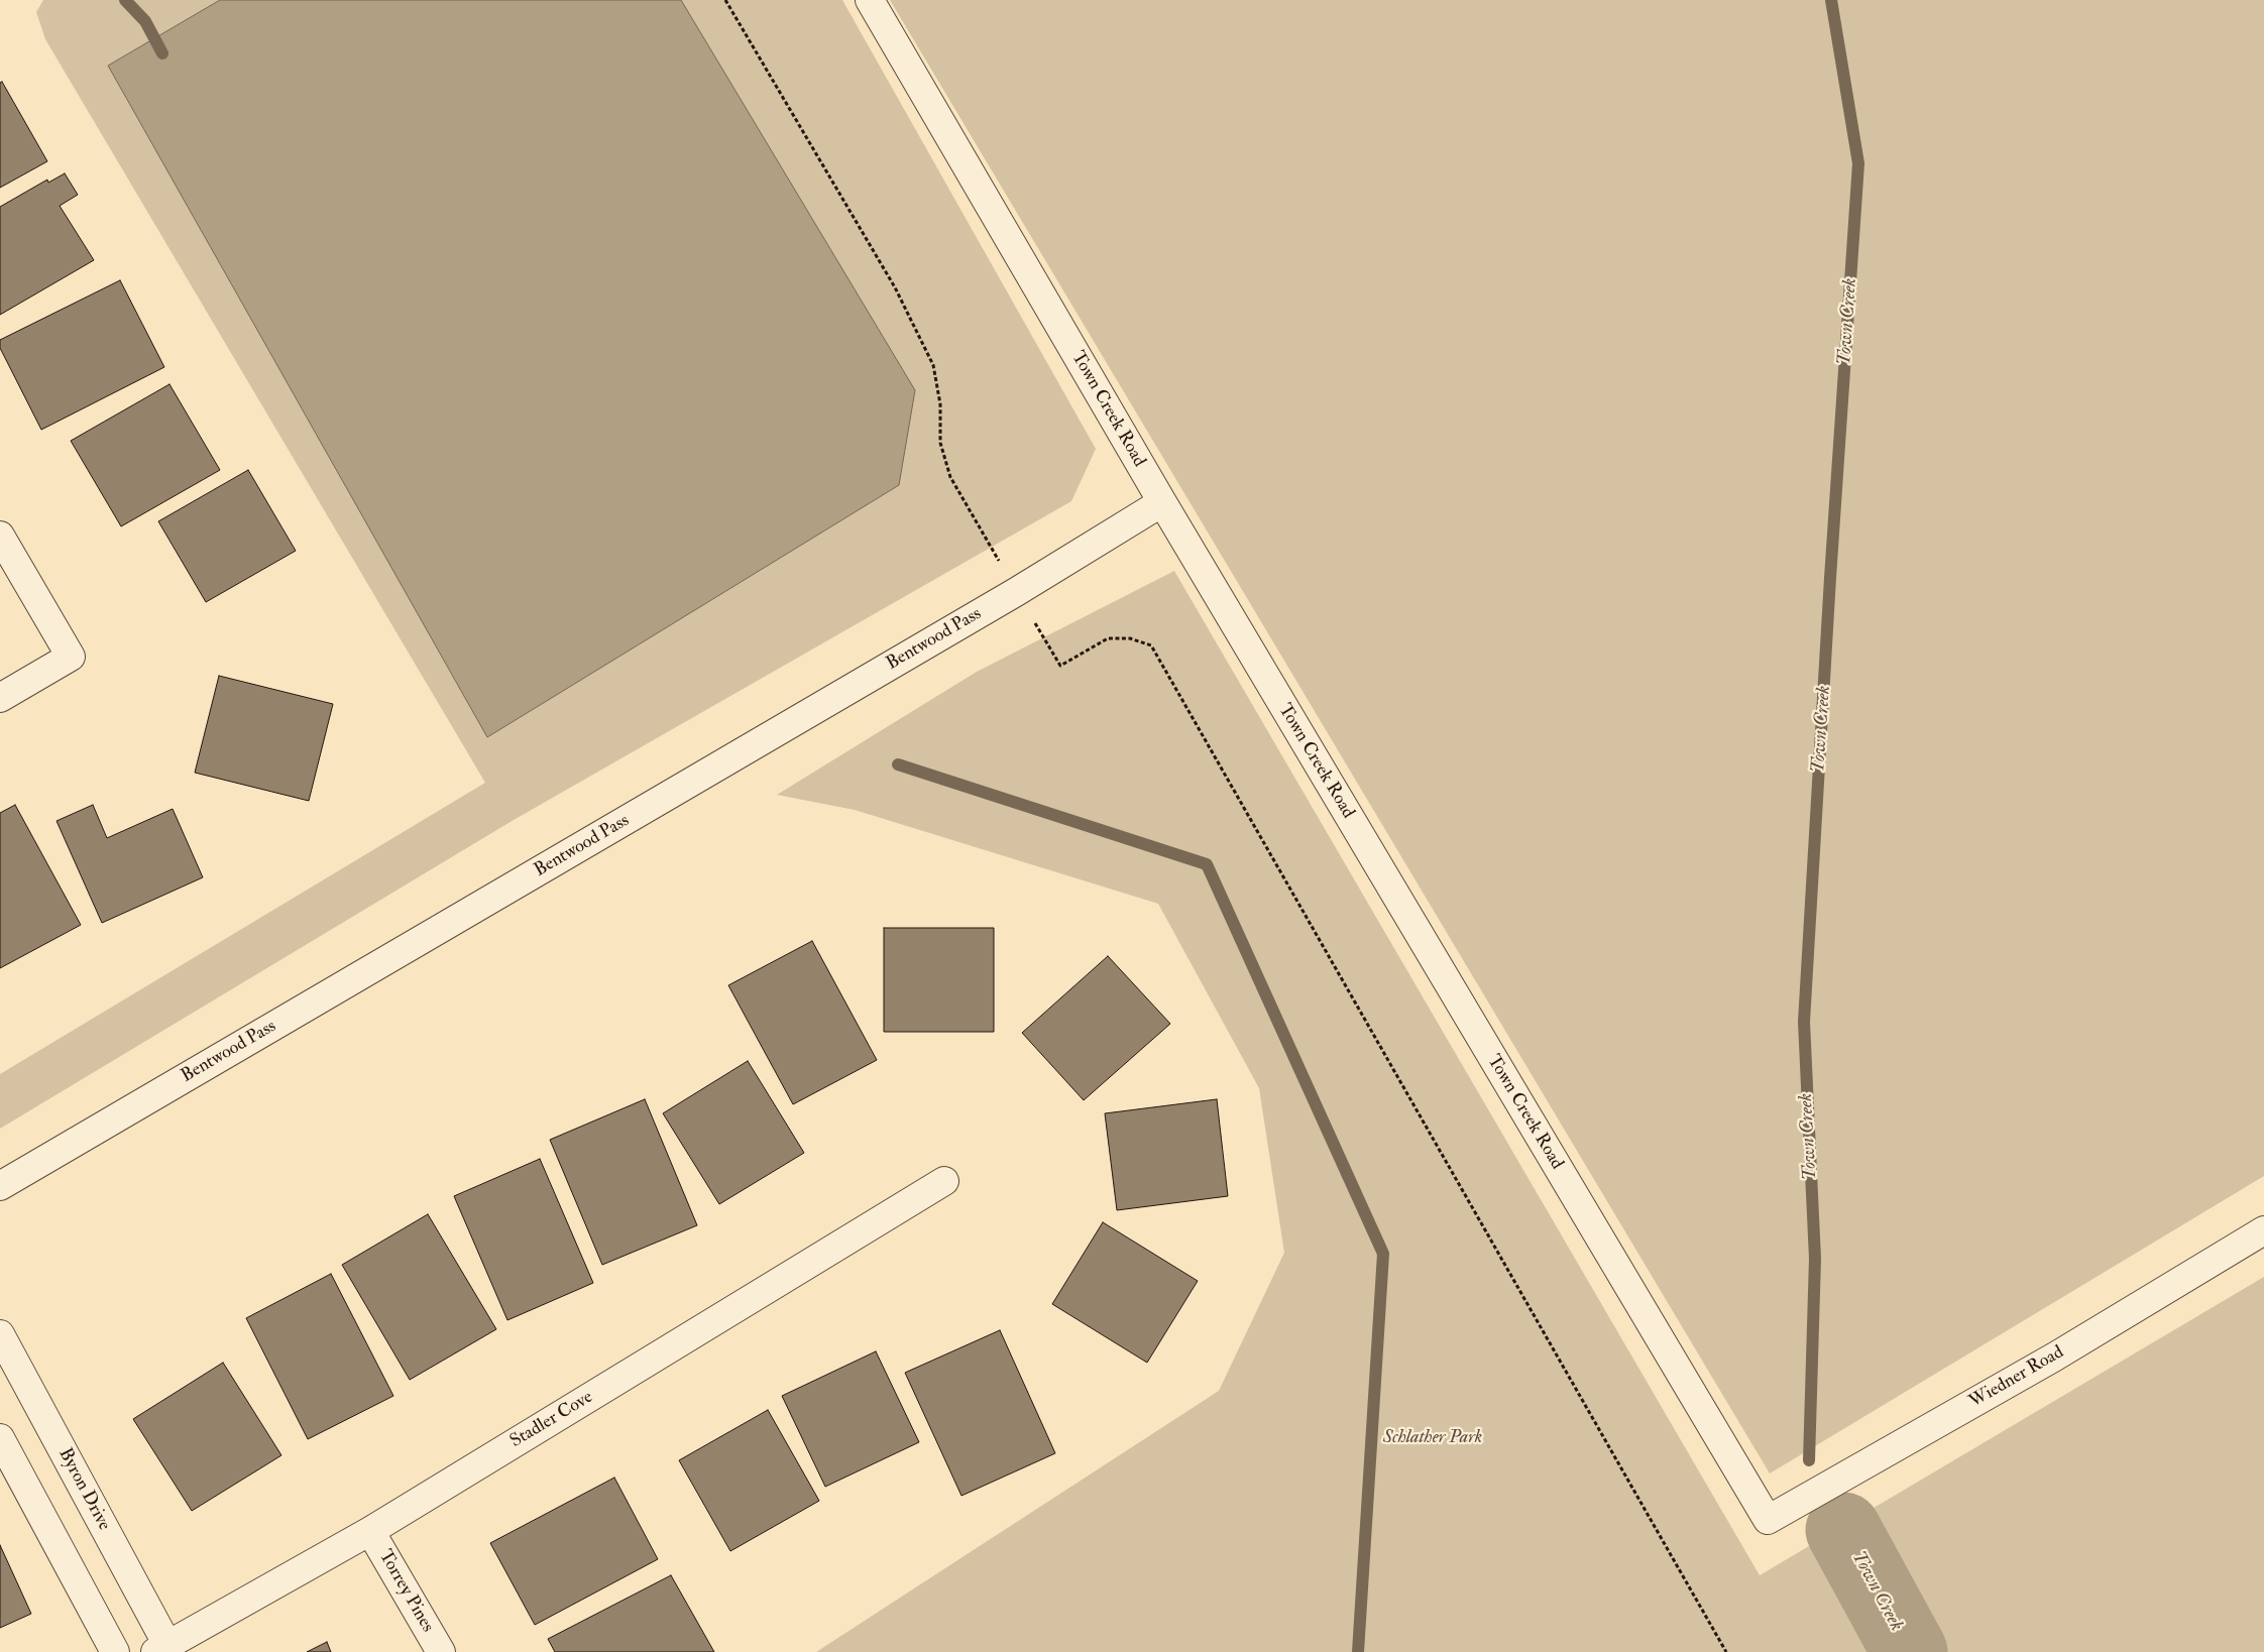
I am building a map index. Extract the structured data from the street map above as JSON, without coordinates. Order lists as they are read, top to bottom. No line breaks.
{"streets":{"street":["Town Creek Road","Bentwood Pass","Wiedner Road","Stadler Cove","Byron Drive","Torrey Pines"]},"crossings":[["Town Creek Road","Bentwood Pass"],["Town Creek Road","Wiedner Road"],["Stadler Cove","Byron Drive"],["Stadler Cove","Torrey Pines"]],"water":["Town Creek"],"parks":["Schlather Park"]}
